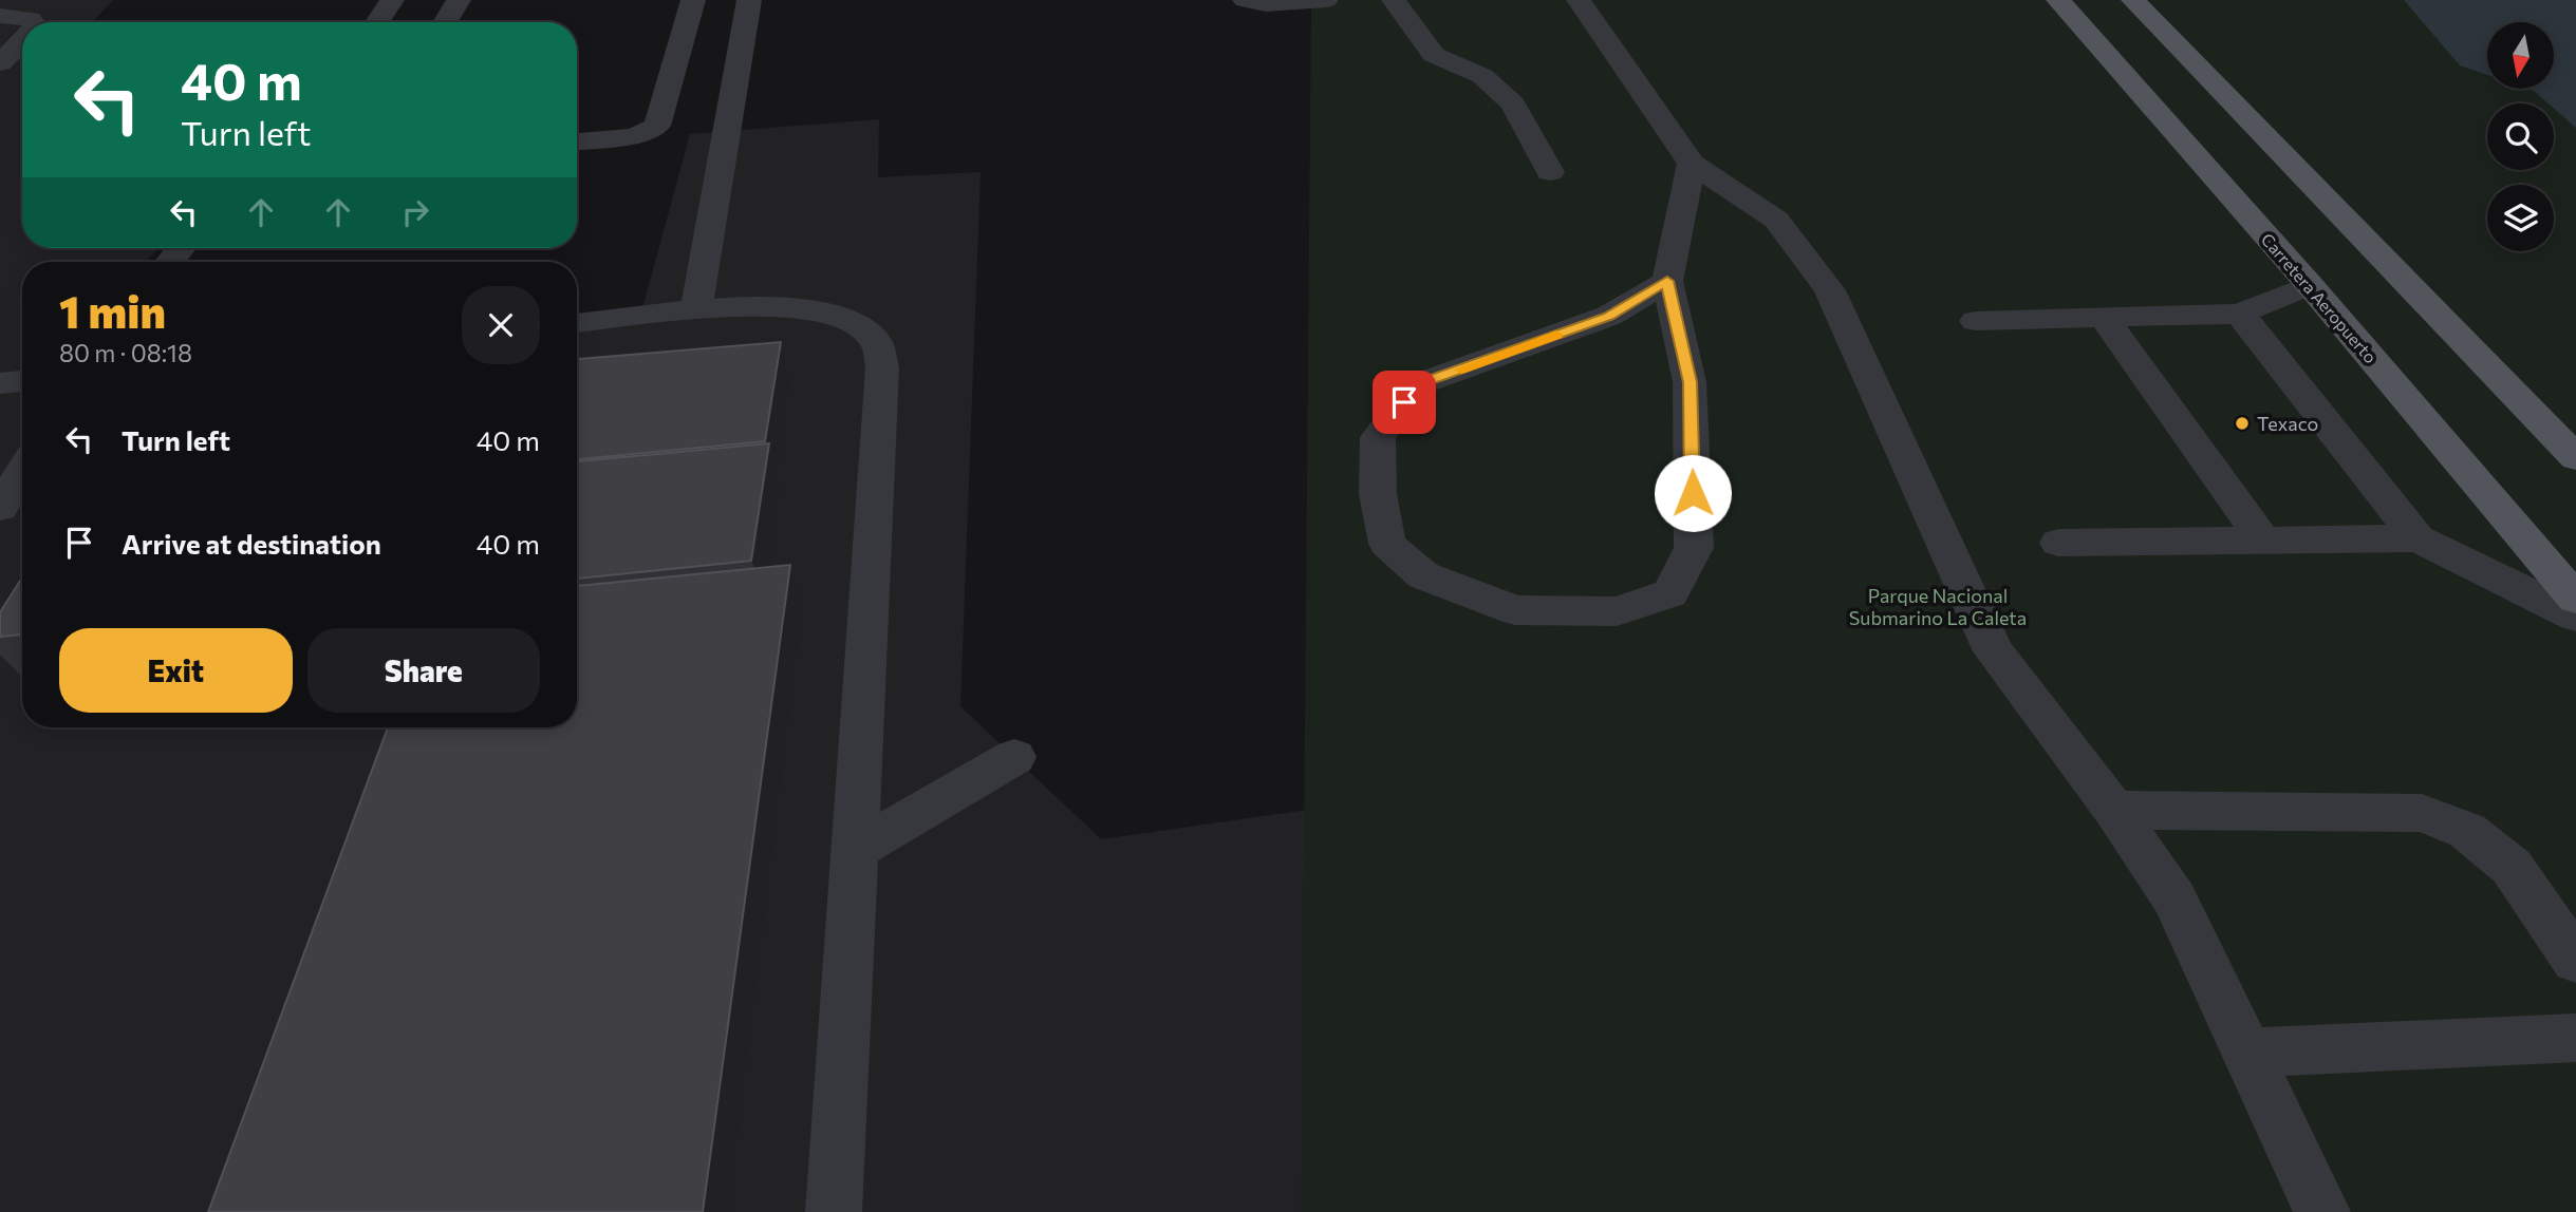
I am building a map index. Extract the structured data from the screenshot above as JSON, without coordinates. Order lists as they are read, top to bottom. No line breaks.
{"streets":{"main road":["Carretera Aeropuerto"]},"parks":["Parque Nacional Submarino La Caleta"],"places":["Texaco"],"north":"bottom","page":{"turn":["40 m","Turn left"],"heading":["1 min","80 m · 08:18"],"list":[{"name":"Turn left","value":"40 m"},{"name":"Arrive at destination","value":"40 m"}],"buttons":["Exit","Share"]}}
